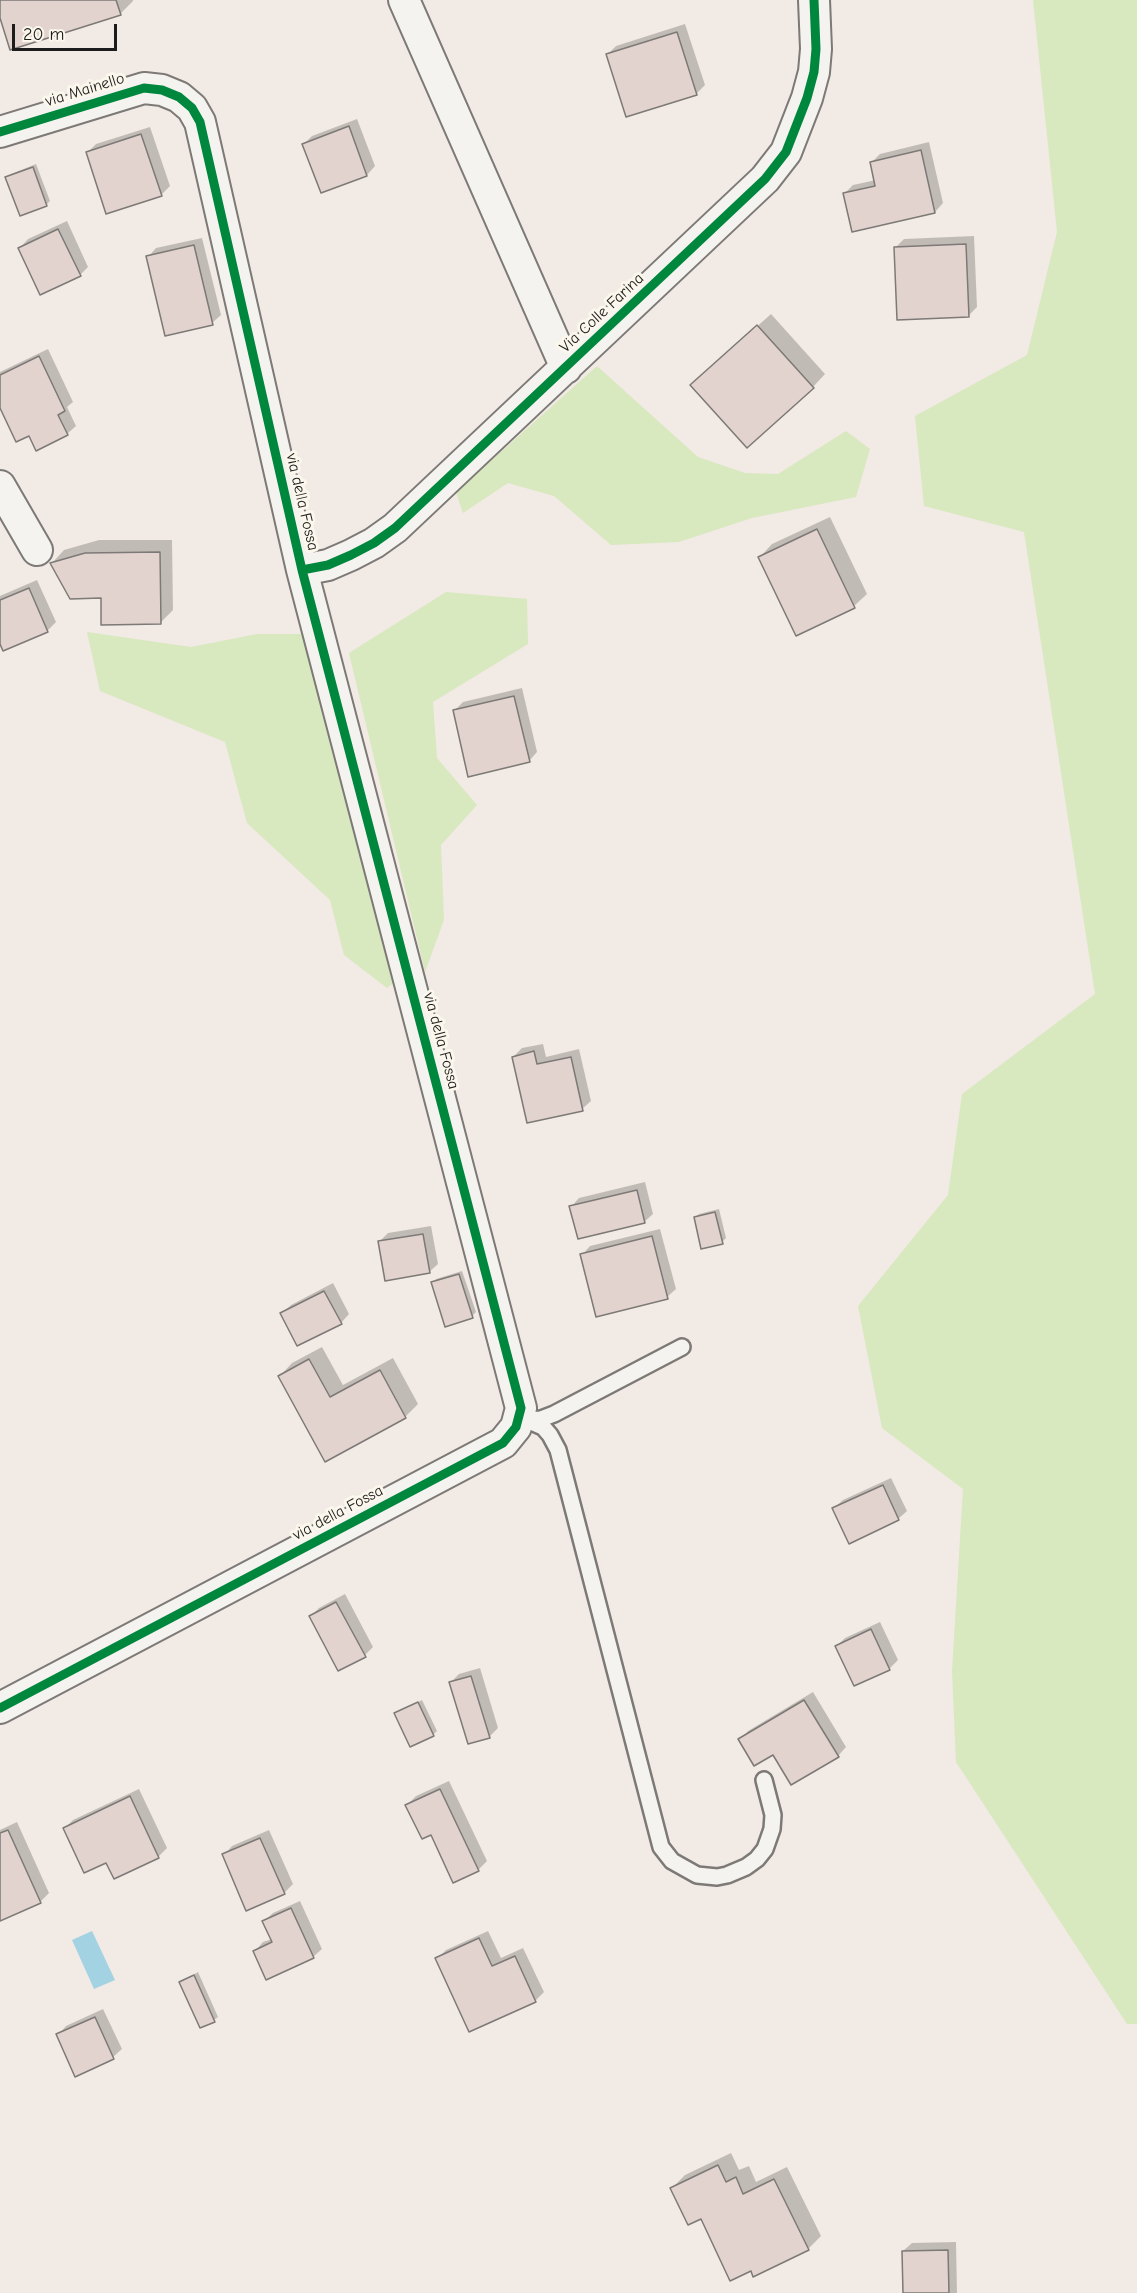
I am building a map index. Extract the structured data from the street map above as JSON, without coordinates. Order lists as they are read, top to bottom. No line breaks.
{"streets":{"street":["via Mainello","Via Colle Farina","via della Fossa"]},"crossings":[["via Mainello","via della Fossa"],["Via Colle Farina","via della Fossa"]],"scale_bar":"20 m"}
